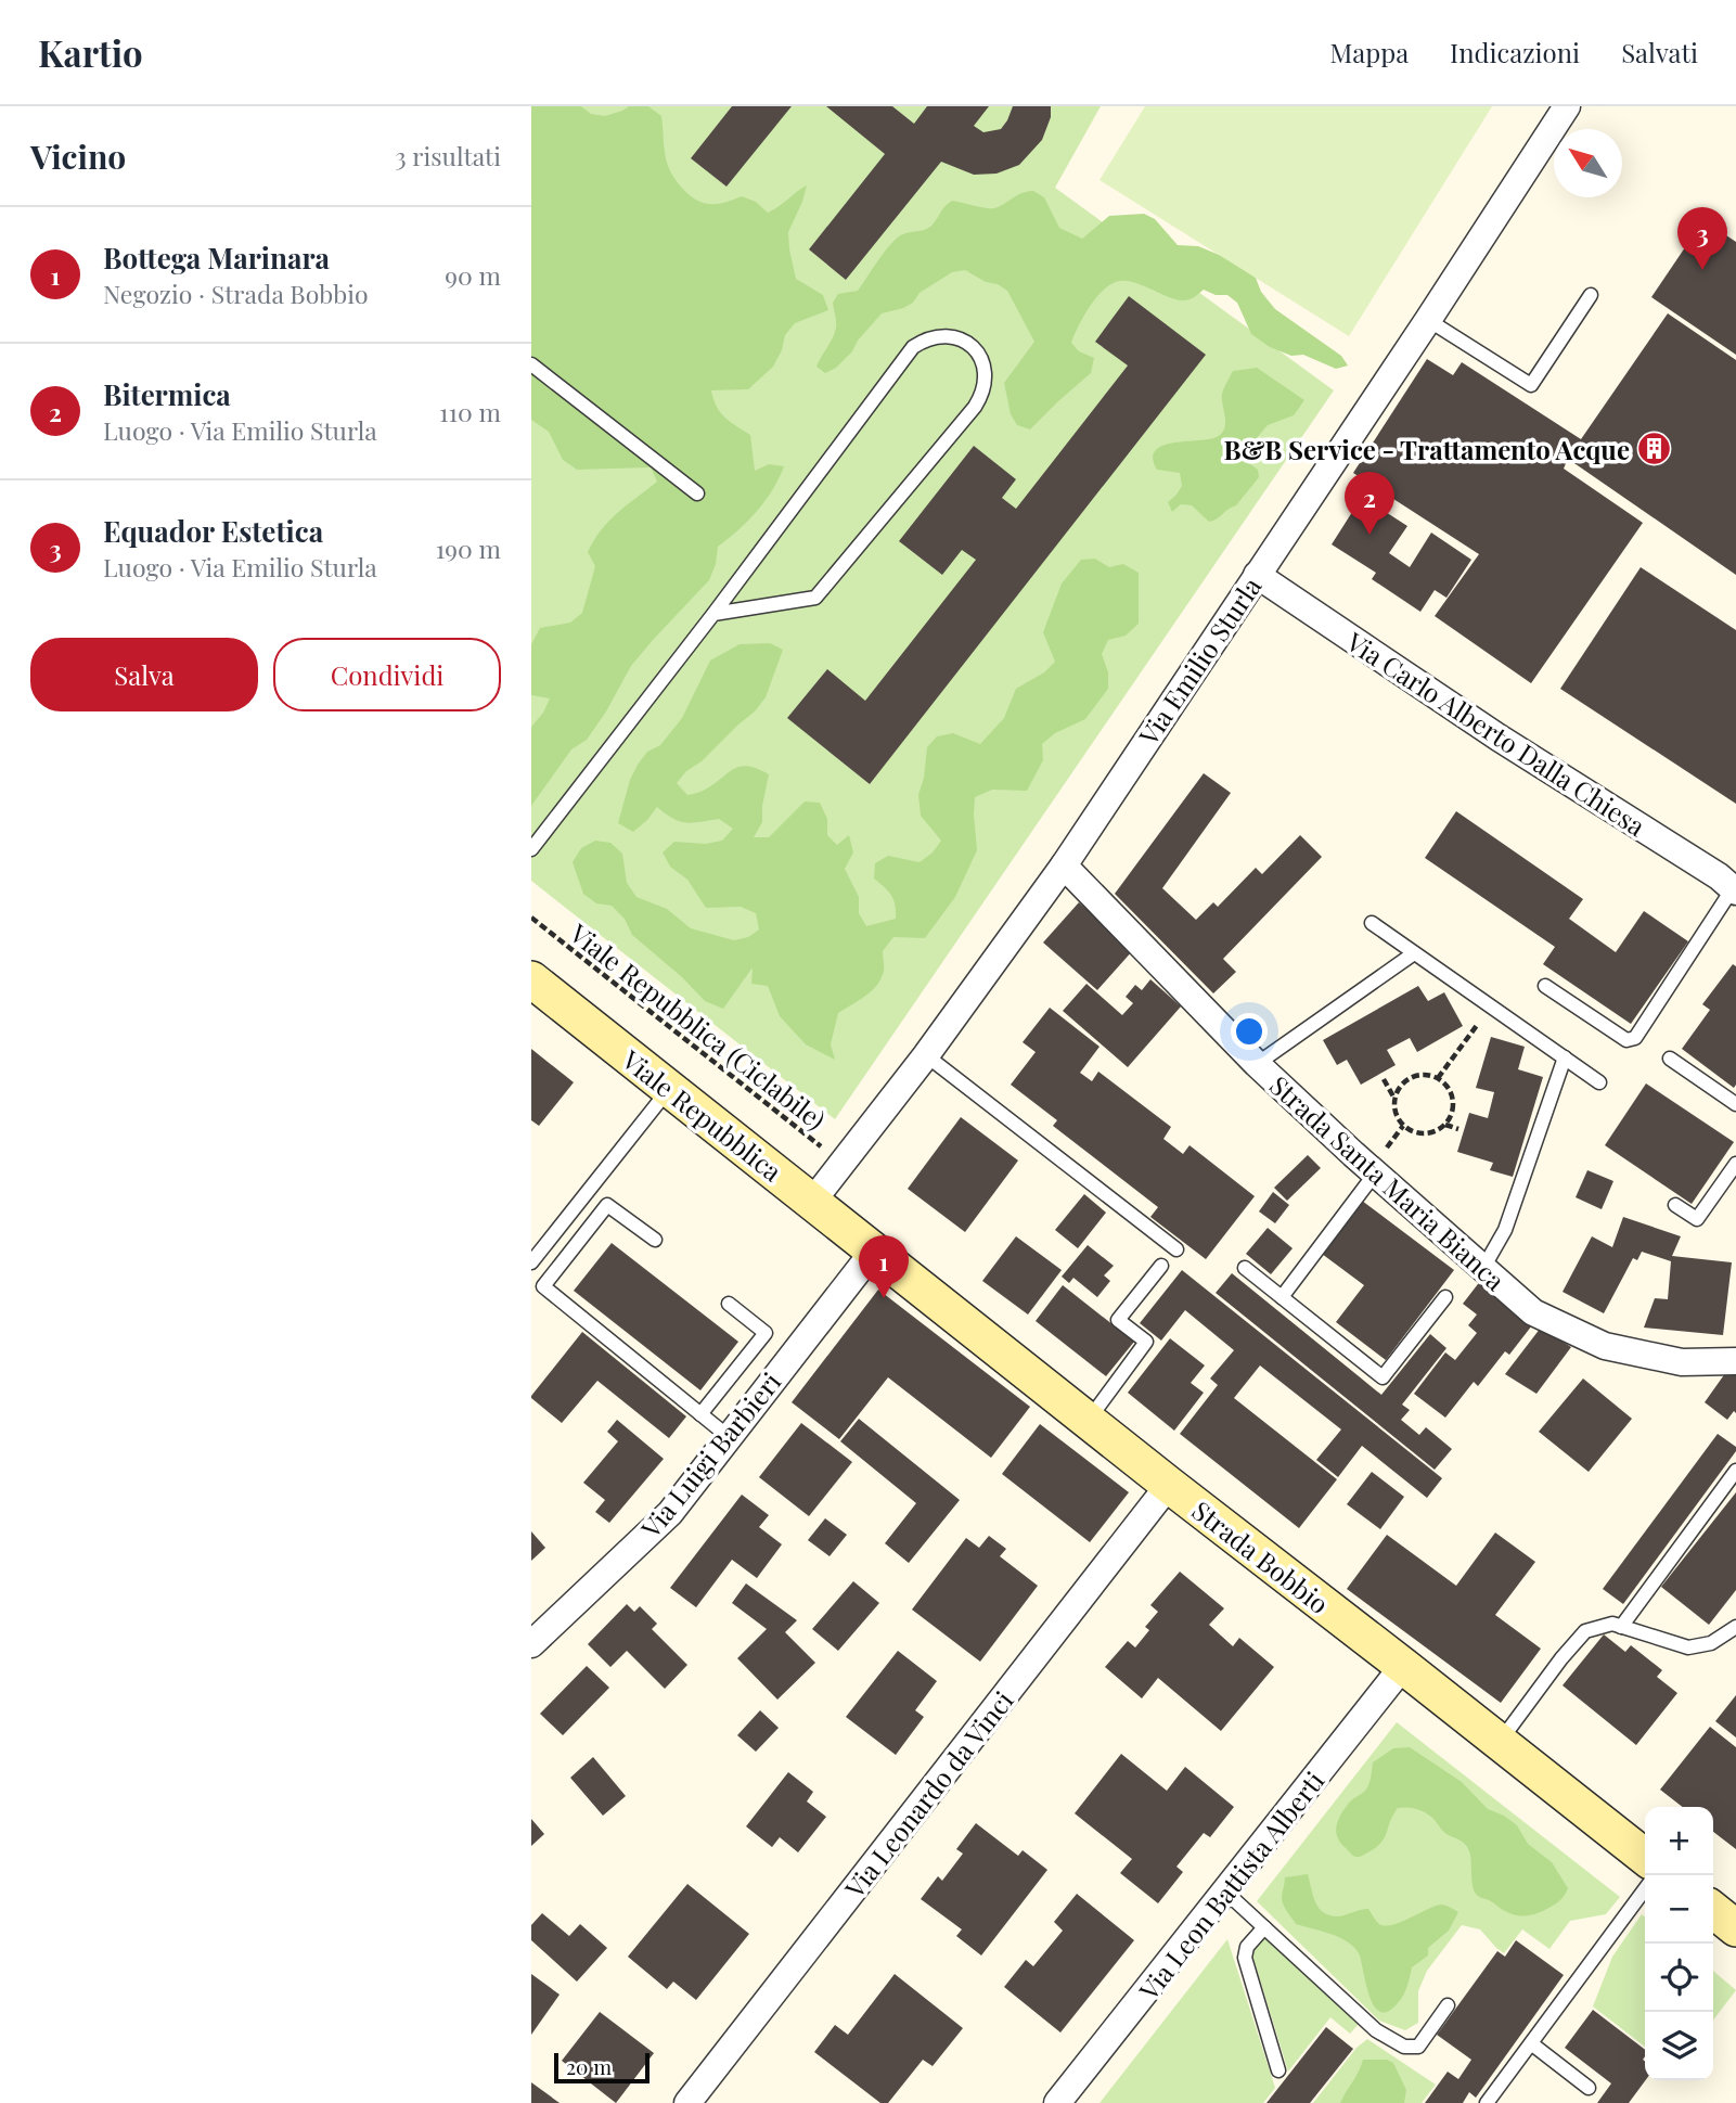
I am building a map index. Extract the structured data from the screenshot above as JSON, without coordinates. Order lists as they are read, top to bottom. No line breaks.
{"streets":{"main road":["Viale Repubblica","Strada Bobbio"],"street":["Via Emilio Sturla","Via Carlo Alberto Dalla Chiesa","Strada Santa Maria Bianca","Via Luigi Barbieri","Via Leonardo da Vinci","Via Leon Battista Alberti"],"path":["Viale Repubblica (Ciclabile)"]},"crossings":[["Via Emilio Sturla","Via Carlo Alberto Dalla Chiesa"],["Via Emilio Sturla","Viale Repubblica (Ciclabile)"],["Via Emilio Sturla","Viale Repubblica"],["Via Emilio Sturla","Strada Santa Maria Bianca"],["Viale Repubblica","Via Luigi Barbieri"],["Viale Repubblica","Strada Bobbio"],["Via Luigi Barbieri","Strada Bobbio"],["Strada Bobbio","Via Leonardo da Vinci"],["Strada Bobbio","Via Leon Battista Alberti"]],"places":{"building":["B&B Service - Trattamento Acque"]},"scale_bar":"20 m","north":"top left","page":{"header":"Kartio","nav":["Mappa","Indicazioni","Salvati"],"heading":["Vicino","3 risultati"],"list":[{"mark":"1","name":"Bottega Marinara","note":"Negozio · Strada Bobbio","value":"90 m"},{"mark":"2","name":"Bitermica","note":"Luogo · Via Emilio Sturla","value":"110 m"},{"mark":"3","name":"Equador Estetica","note":"Luogo · Via Emilio Sturla","value":"190 m"}],"pins":["3","2","1"],"buttons":["Salva","Condividi"],"map_buttons":["+","−"],"scale":"20 m"}}
